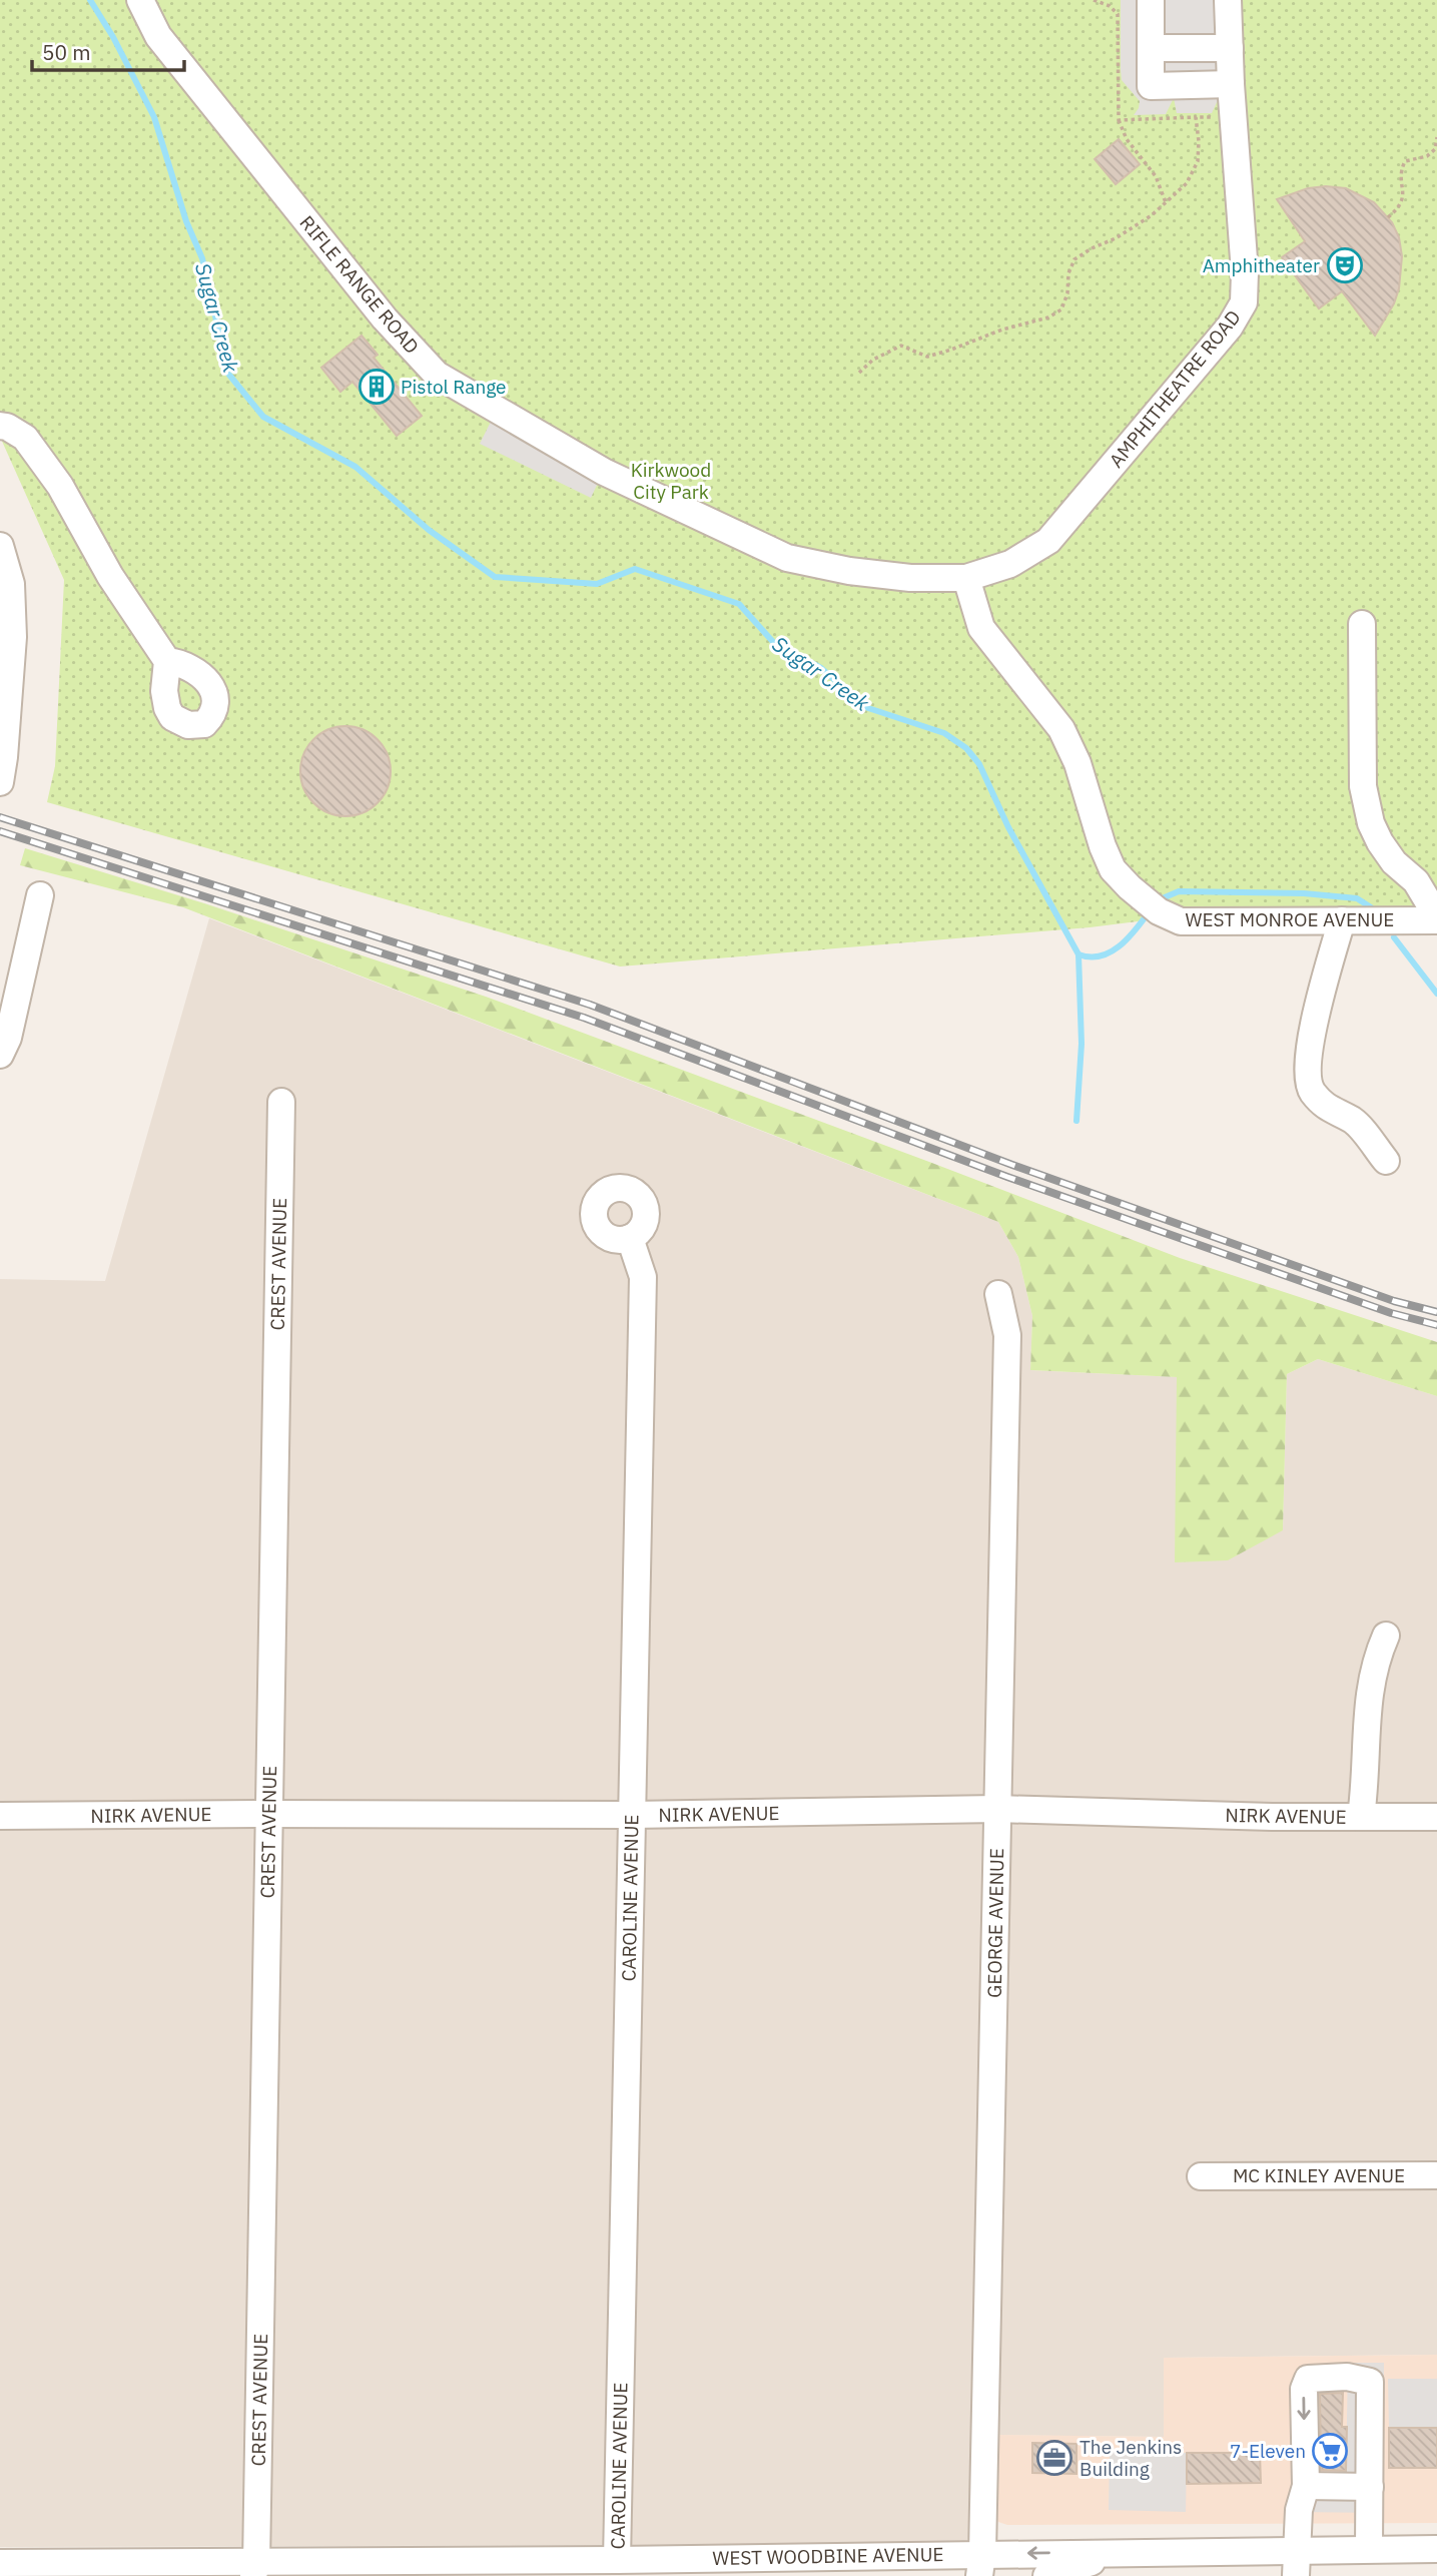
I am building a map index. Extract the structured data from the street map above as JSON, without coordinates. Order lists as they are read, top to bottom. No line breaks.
{"streets":{"street":["RIFLE RANGE ROAD","AMPHITHEATRE ROAD","WEST MONROE AVENUE","CREST AVENUE","NIRK AVENUE","CAROLINE AVENUE","GEORGE AVENUE","MC KINLEY AVENUE","WEST WOODBINE AVENUE"]},"crossings":[["RIFLE RANGE ROAD","AMPHITHEATRE ROAD"],["RIFLE RANGE ROAD","WEST MONROE AVENUE"],["AMPHITHEATRE ROAD","WEST MONROE AVENUE"],["CREST AVENUE","NIRK AVENUE"],["CREST AVENUE","WEST WOODBINE AVENUE"],["NIRK AVENUE","CAROLINE AVENUE"],["NIRK AVENUE","GEORGE AVENUE"],["CAROLINE AVENUE","WEST WOODBINE AVENUE"],["GEORGE AVENUE","WEST WOODBINE AVENUE"]],"water":["Sugar Creek"],"parks":["Kirkwood City Park"],"places":{"theatre":["Amphitheater"],"building":["Pistol Range"],"supermarket":["7-Eleven"],"office":["The Jenkins Building"]},"scale_bar":"50 m"}
